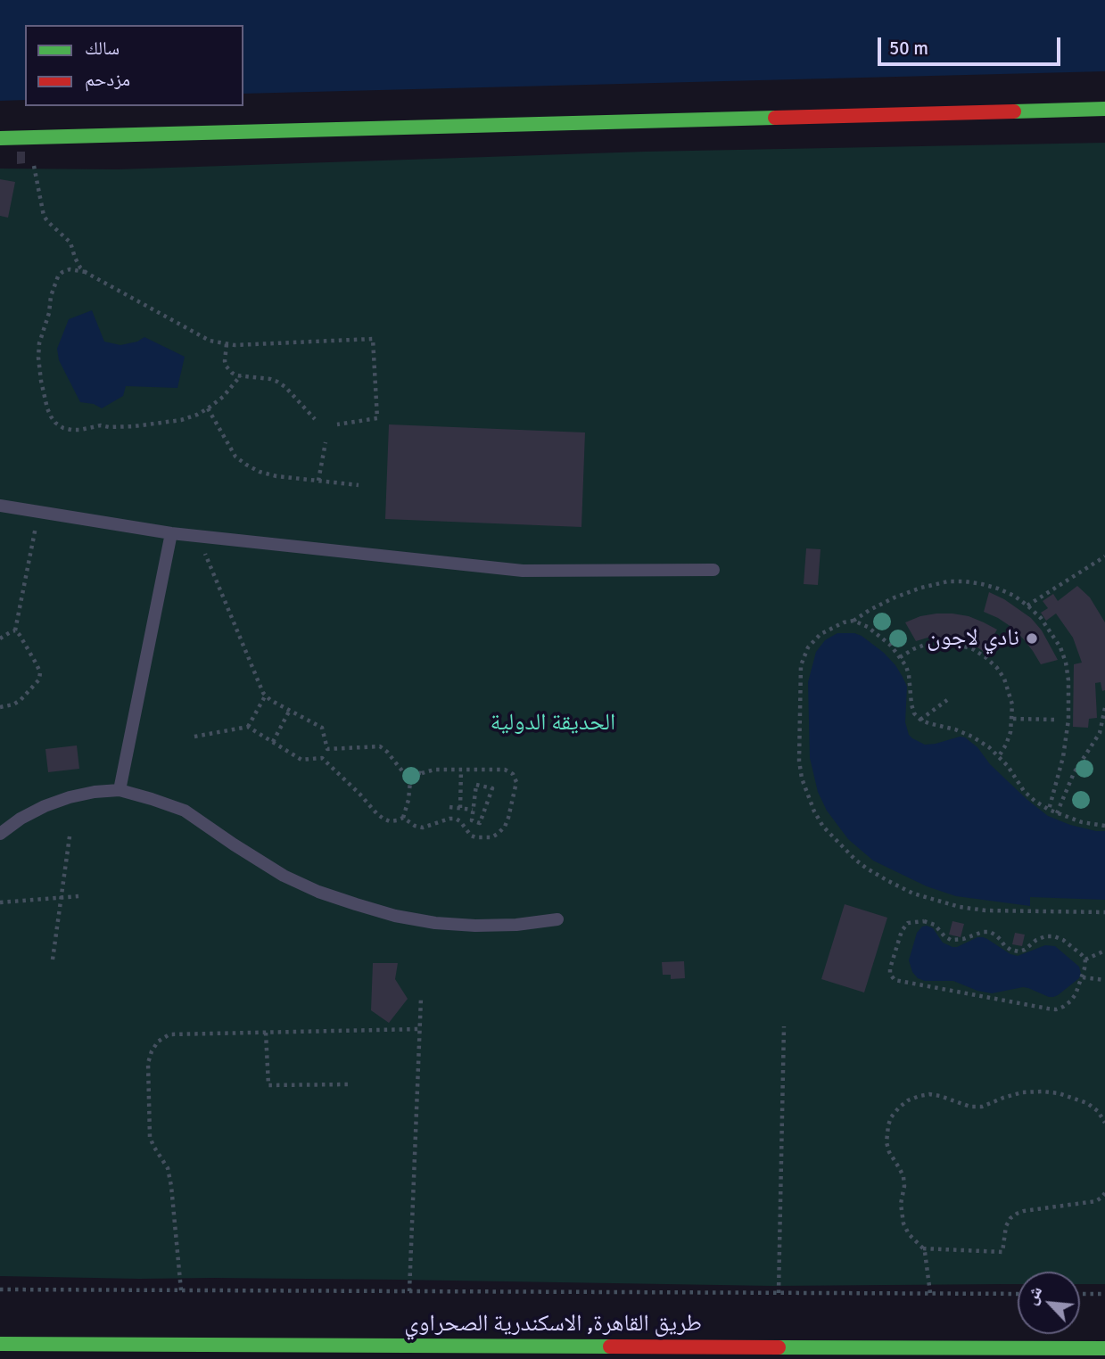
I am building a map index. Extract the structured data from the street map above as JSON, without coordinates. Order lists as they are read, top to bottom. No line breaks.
{"streets":{"main road":["طريق القاهرة, الاسكندرية الصحراوي"]},"parks":["الحديقة الدولية"],"places":["نادي لاجون"],"legend":["سالك","مزدحم"],"scale_bar":"50 m","north":"top left"}
